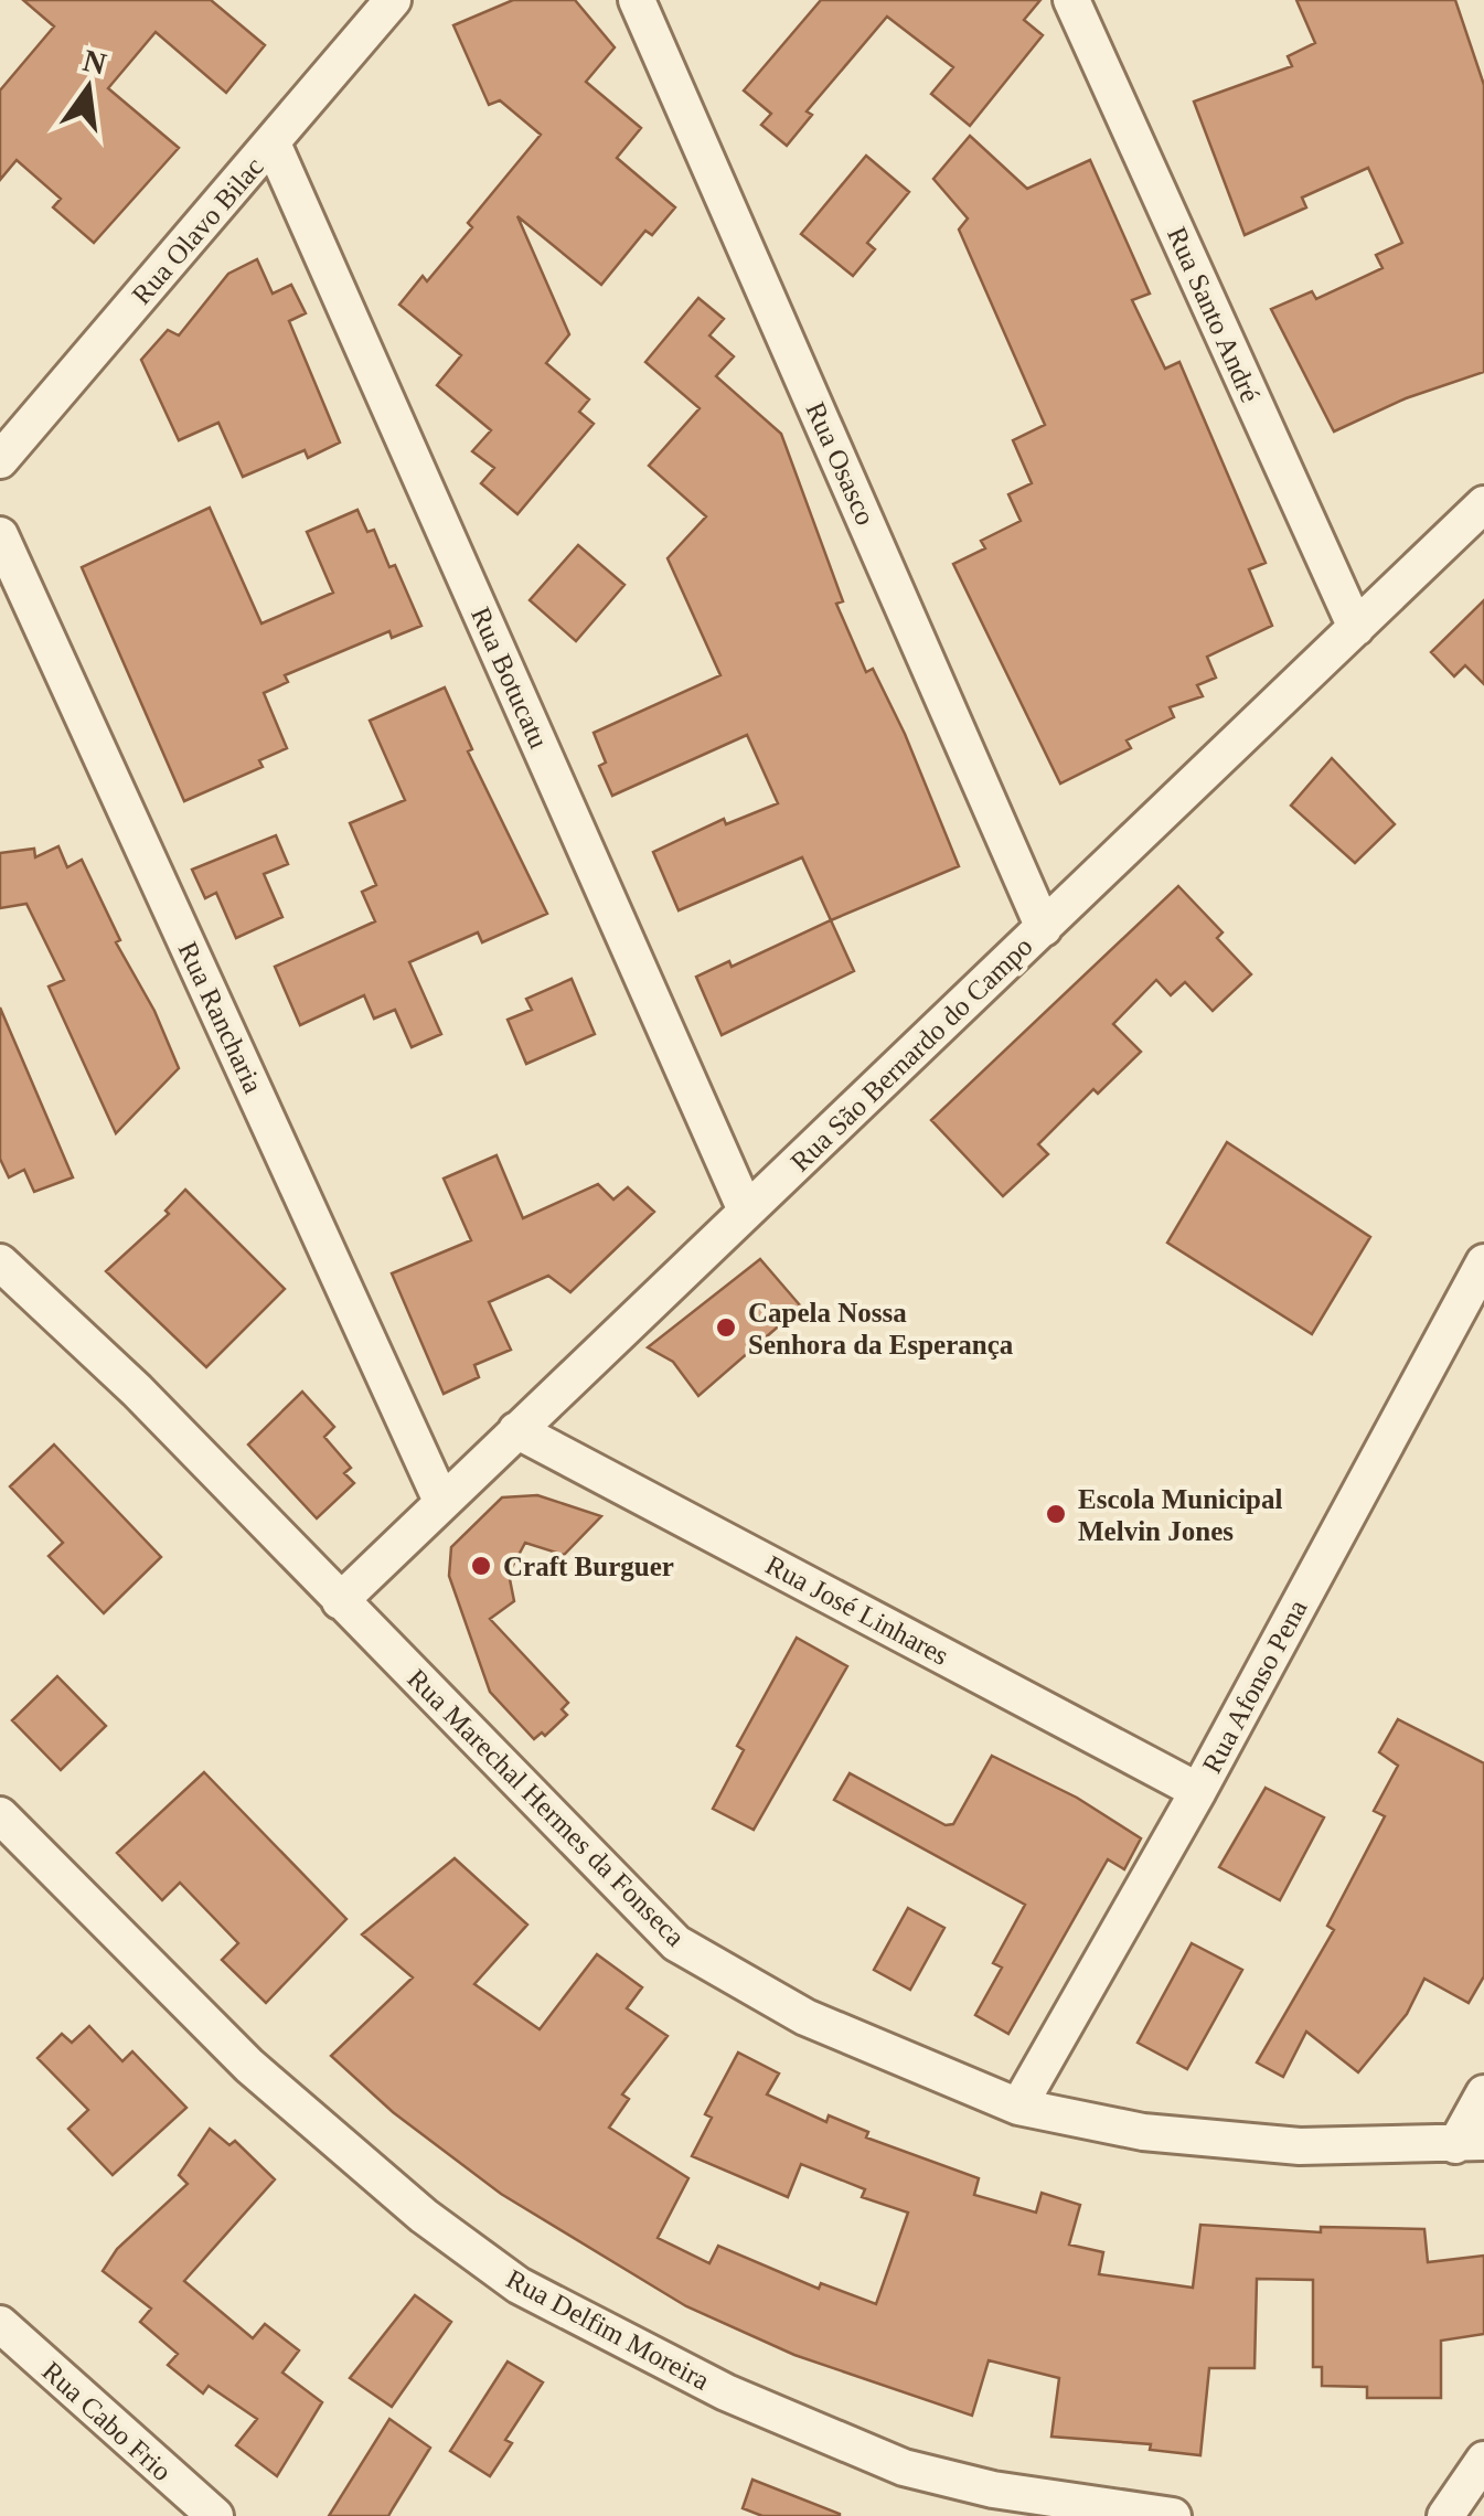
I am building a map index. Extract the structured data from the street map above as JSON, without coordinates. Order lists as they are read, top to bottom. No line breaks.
{"streets":{"street":["Rua Olavo Bilac","Rua Santo André","Rua Osasco","Rua Botucatu","Rua Rancharia","Rua São Bernardo do Campo","Rua José Linhares","Rua Afonso Pena","Rua Marechal Hermes da Fonseca","Rua Delfim Moreira","Rua Cabo Frio"]},"crossings":[["Rua Olavo Bilac","Rua Botucatu"],["Rua Santo André","Rua São Bernardo do Campo"],["Rua Osasco","Rua São Bernardo do Campo"],["Rua Botucatu","Rua São Bernardo do Campo"],["Rua Rancharia","Rua São Bernardo do Campo"],["Rua São Bernardo do Campo","Rua José Linhares"],["Rua São Bernardo do Campo","Rua Marechal Hermes da Fonseca"],["Rua José Linhares","Rua Afonso Pena"],["Rua Afonso Pena","Rua Marechal Hermes da Fonseca"]],"places":["Capela Nossa Senhora da Esperança","Escola Municipal Melvin Jones","Craft Burguer"],"north":"top"}
